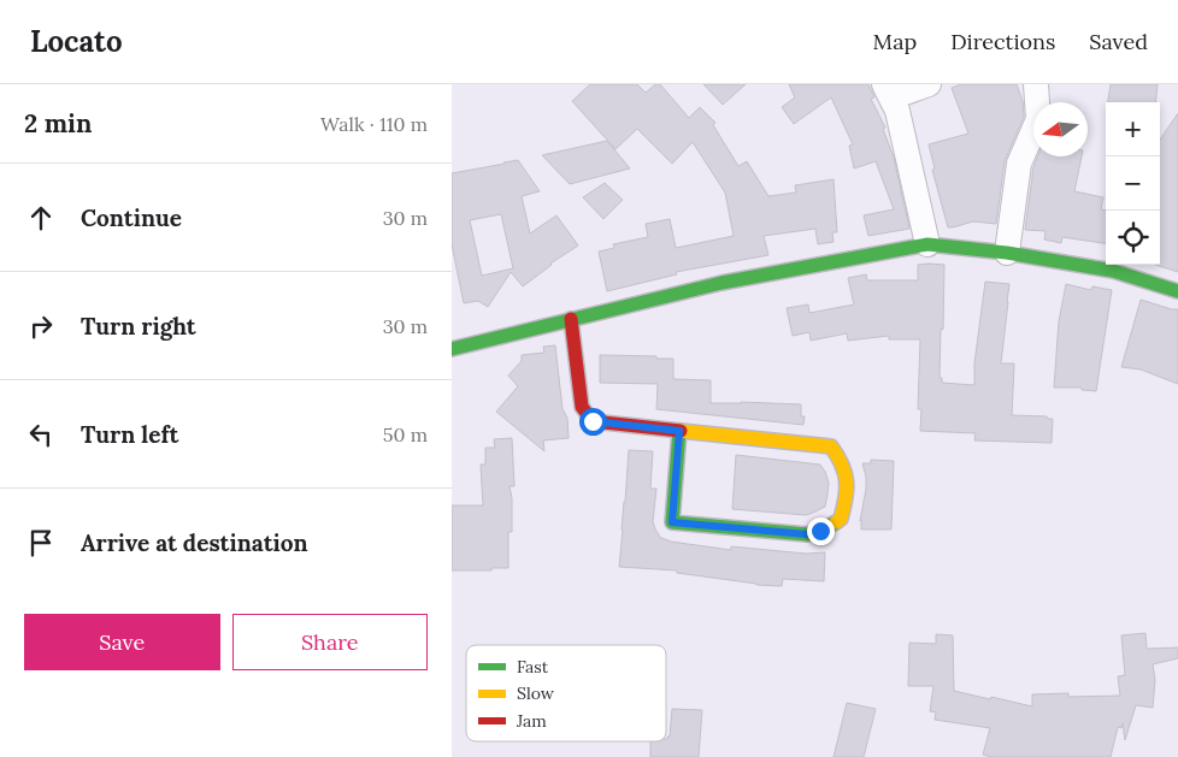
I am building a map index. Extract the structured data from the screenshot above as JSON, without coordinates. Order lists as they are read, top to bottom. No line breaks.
{"legend":["Fast","Slow","Jam"],"north":"left","page":{"header":"Locato","nav":["Map","Directions","Saved"],"heading":["2 min","Walk · 110 m"],"map_buttons":["+","−"],"list":[["Continue","30 m"],["Turn right","30 m"],["Turn left","50 m"],"Arrive at destination"],"buttons":["Save","Share"]}}
